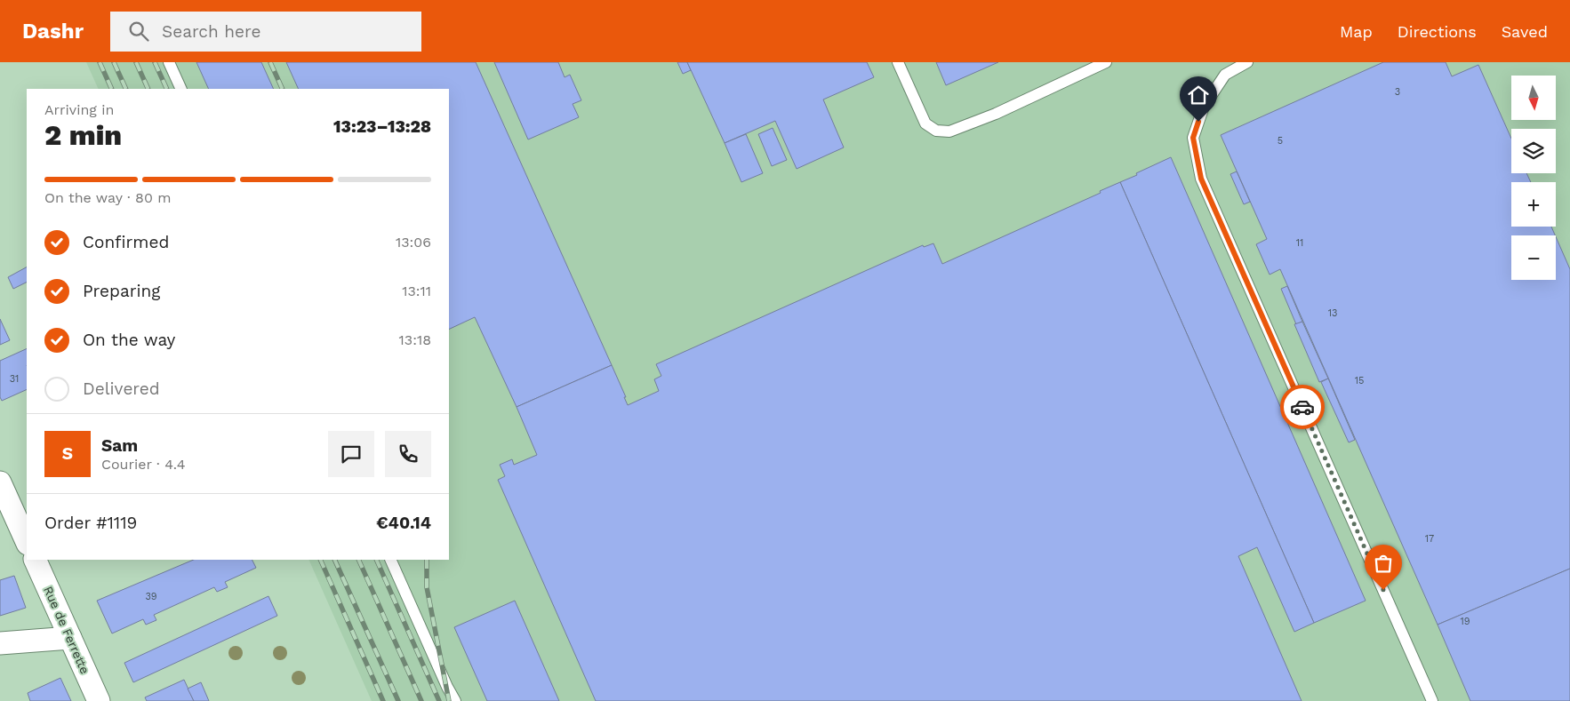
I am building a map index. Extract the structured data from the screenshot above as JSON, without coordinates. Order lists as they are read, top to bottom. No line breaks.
{"streets":{"street":["Rue de Ferrette"]},"house_numbers":["3","5","11","13","31","15","17","39","19"],"north":"bottom","page":{"header":"Dashr","search":"Search here","nav":["Map","Directions","Saved"],"map_buttons":["+","−"],"heading":["2 min","Arriving in","13:23–13:28"],"panel":["Sam","Courier · 4.4","Order #1119","€40.14"],"bar":"On the way · 80 m","list":[["Confirmed","13:06"],["Preparing","13:11"],["On the way","13:18"],"Delivered"],"round":"S"}}
